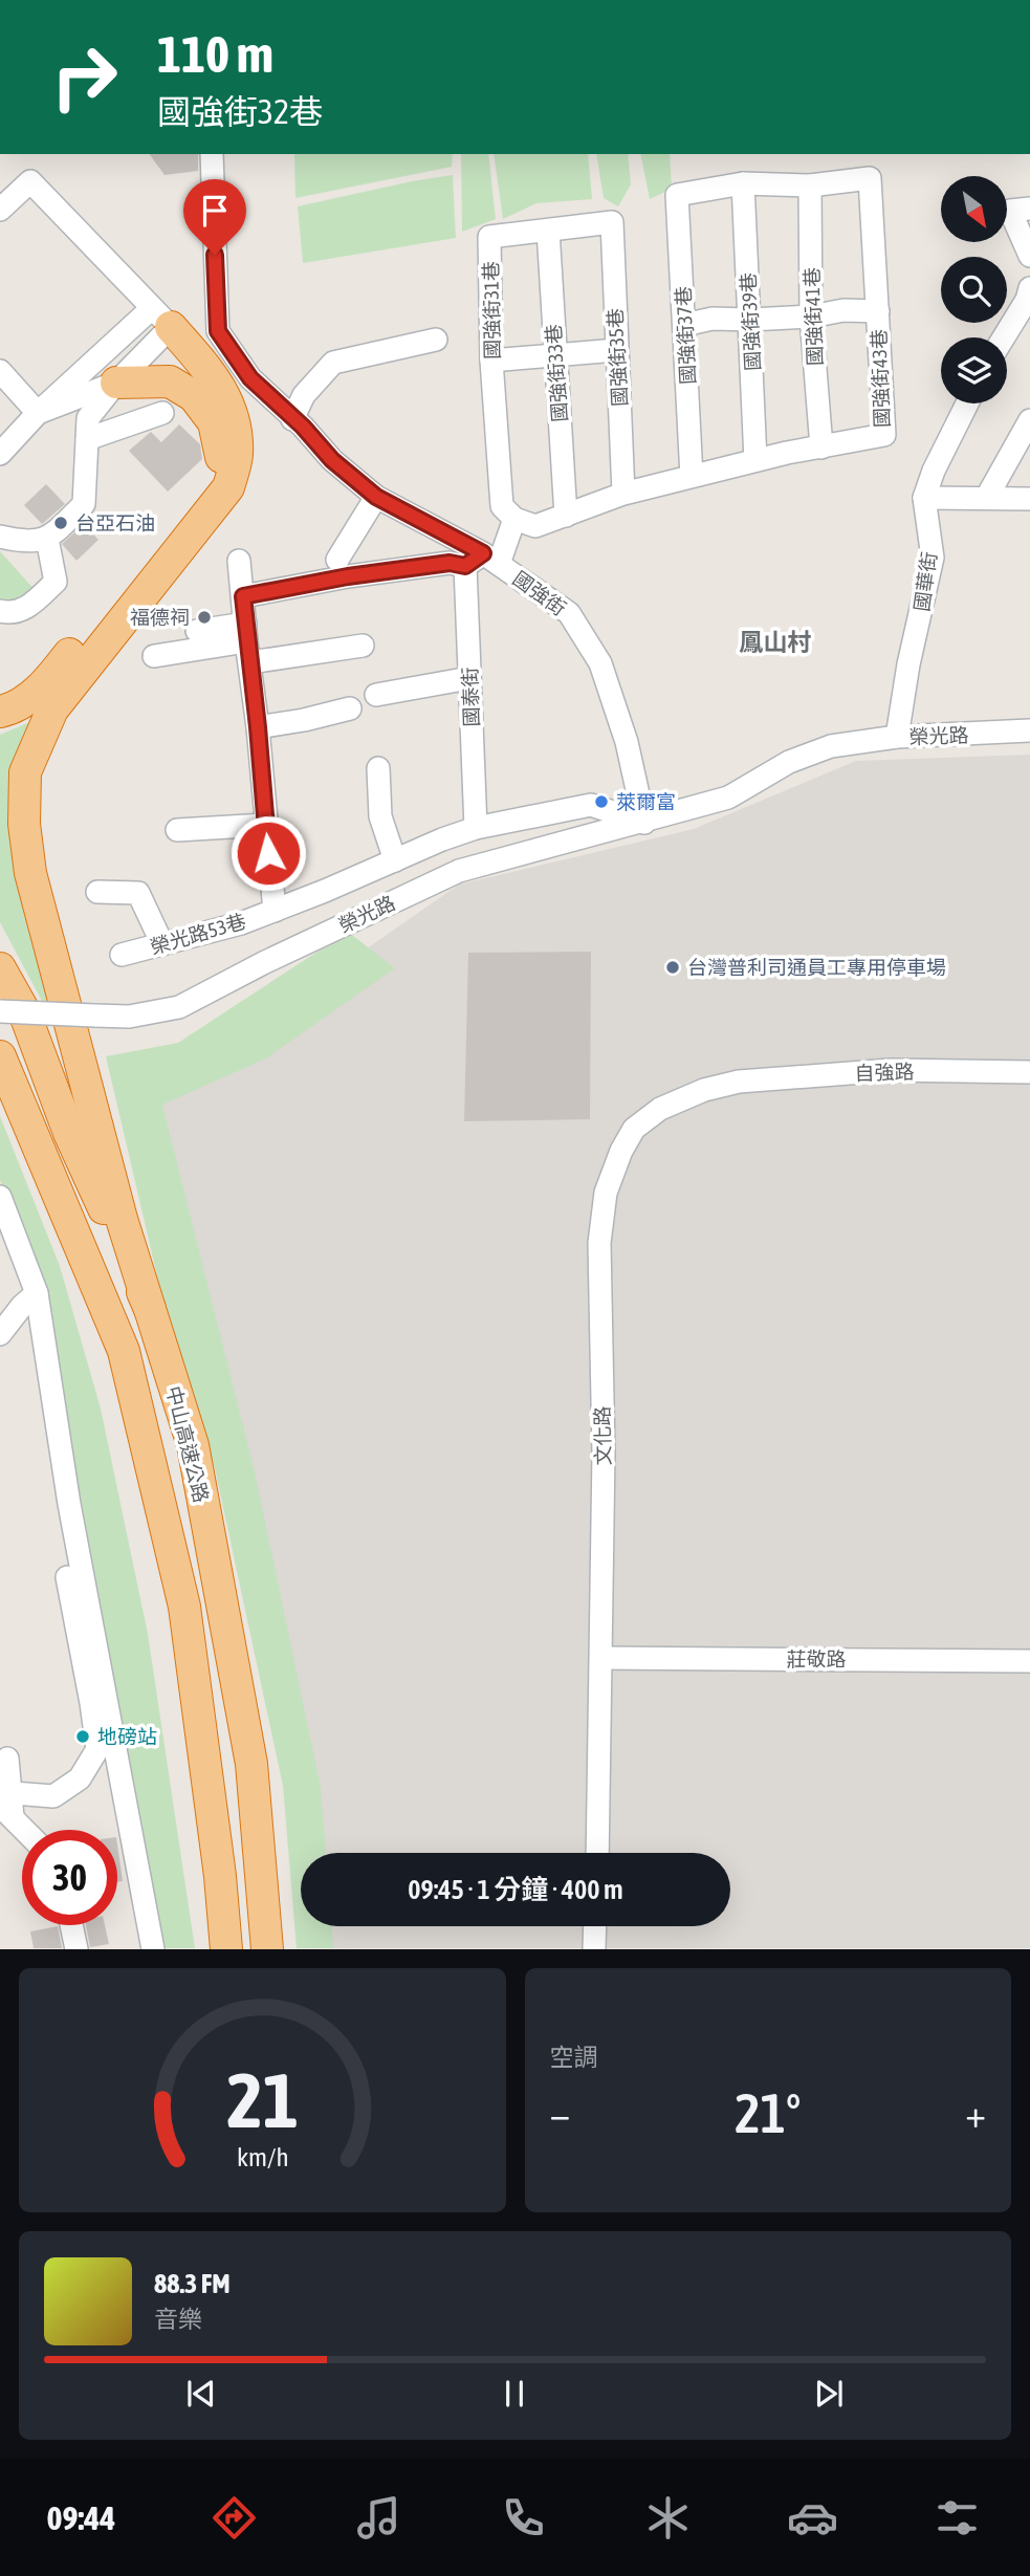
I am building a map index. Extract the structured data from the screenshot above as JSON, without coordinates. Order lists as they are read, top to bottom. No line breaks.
{"streets":{"highway":["中山高速公路"],"street":["國強街31巷","國強街41巷","國強街39巷","國強街37巷","國強街35巷","國強街33巷","國強街43巷","國華街","國強街","國泰街","榮光路","榮光路53巷","自強路","文化路","莊敬路"]},"crossings":[["國強街31巷","國強街35巷"],["國強街31巷","國強街33巷"],["國強街31巷","國強街43巷"],["國強街41巷","國強街43巷"],["國強街39巷","國強街43巷"],["國強街37巷","國強街43巷"],["國強街35巷","國強街43巷"],["國強街33巷","國強街43巷"],["國華街","榮光路"],["國強街","國泰街"],["國強街","榮光路"],["國泰街","榮光路"],["榮光路","榮光路53巷"],["自強路","文化路"],["文化路","莊敬路"]],"districts":["鳳山村"],"places":["台亞石油","福德祠","萊爾富","台灣普利司通員工專用停車場","地磅站"],"north":"bottom right","page":{"turn":["110 m","國強街32巷"],"limit":"30","trip":"09:45 · 1 分鐘 · 400 m","tile":"空調","heat":["−","21°","+"],"song":["88.3 FM","音樂"],"tabs":"09:44","gauge":["21","km/h"]}}
